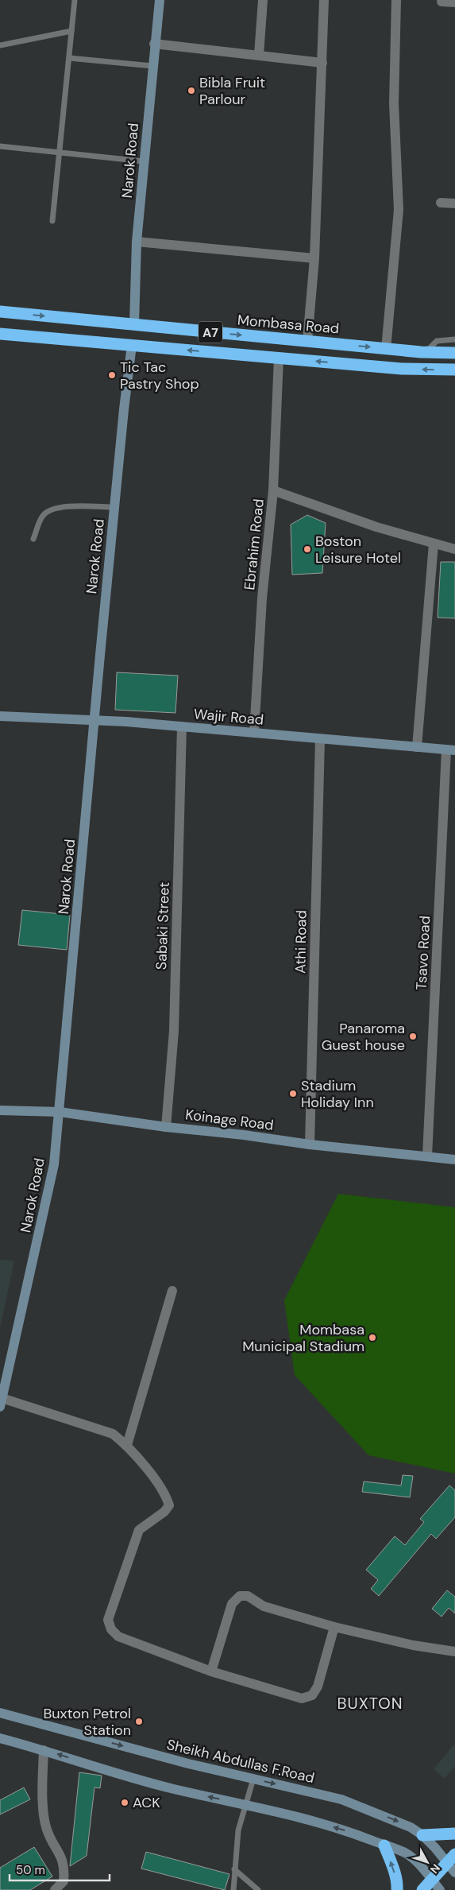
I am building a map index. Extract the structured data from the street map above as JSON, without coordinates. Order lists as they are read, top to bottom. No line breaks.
{"streets":{"highway":["Mombasa Road","A7"],"street":["Narok Road","Ebrahim Road","Wajir Road","Sabaki Street","Athi Road","Tsavo Road","Koinage Road","Sheikh Abdullas F.Road"]},"crossings":[["Narok Road","Mombasa Road"],["Narok Road","A7"],["Narok Road","Wajir Road"],["Narok Road","Koinage Road"],["A7","Ebrahim Road"],["Ebrahim Road","Wajir Road"],["Wajir Road","Sabaki Street"],["Wajir Road","Athi Road"],["Wajir Road","Tsavo Road"],["Sabaki Street","Koinage Road"],["Athi Road","Koinage Road"],["Tsavo Road","Koinage Road"]],"districts":["BUXTON"],"places":["Bibla Fruit Parlour","Tic Tac Pastry Shop","Boston Leisure Hotel","Panaroma Guest house","Stadium Holiday Inn","Mombasa Municipal Stadium","Buxton Petrol Station","ACK"],"scale_bar":"50 m","north":"bottom right"}
